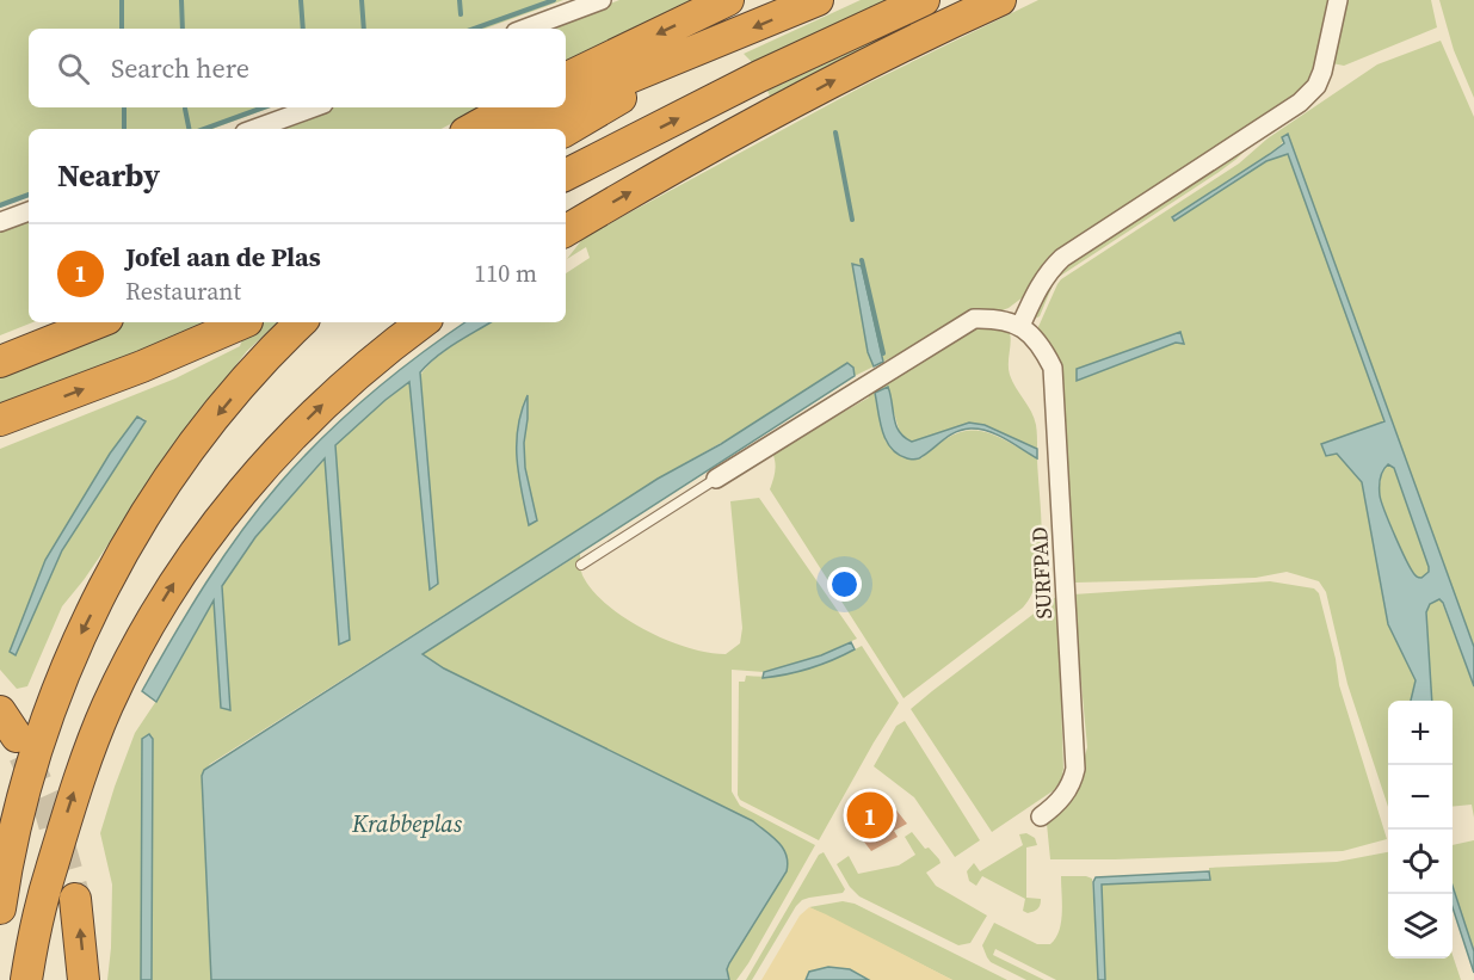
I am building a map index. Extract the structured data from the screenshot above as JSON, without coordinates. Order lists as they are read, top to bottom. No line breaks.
{"streets":{"street":["SURFPAD"]},"water":["Krabbeplas"],"page":{"search":"Search here","heading":"Nearby","list":[{"mark":"1","name":"Jofel aan de Plas","note":"Restaurant","value":"110 m"}],"map_buttons":["+","−"],"pins":"1"}}
